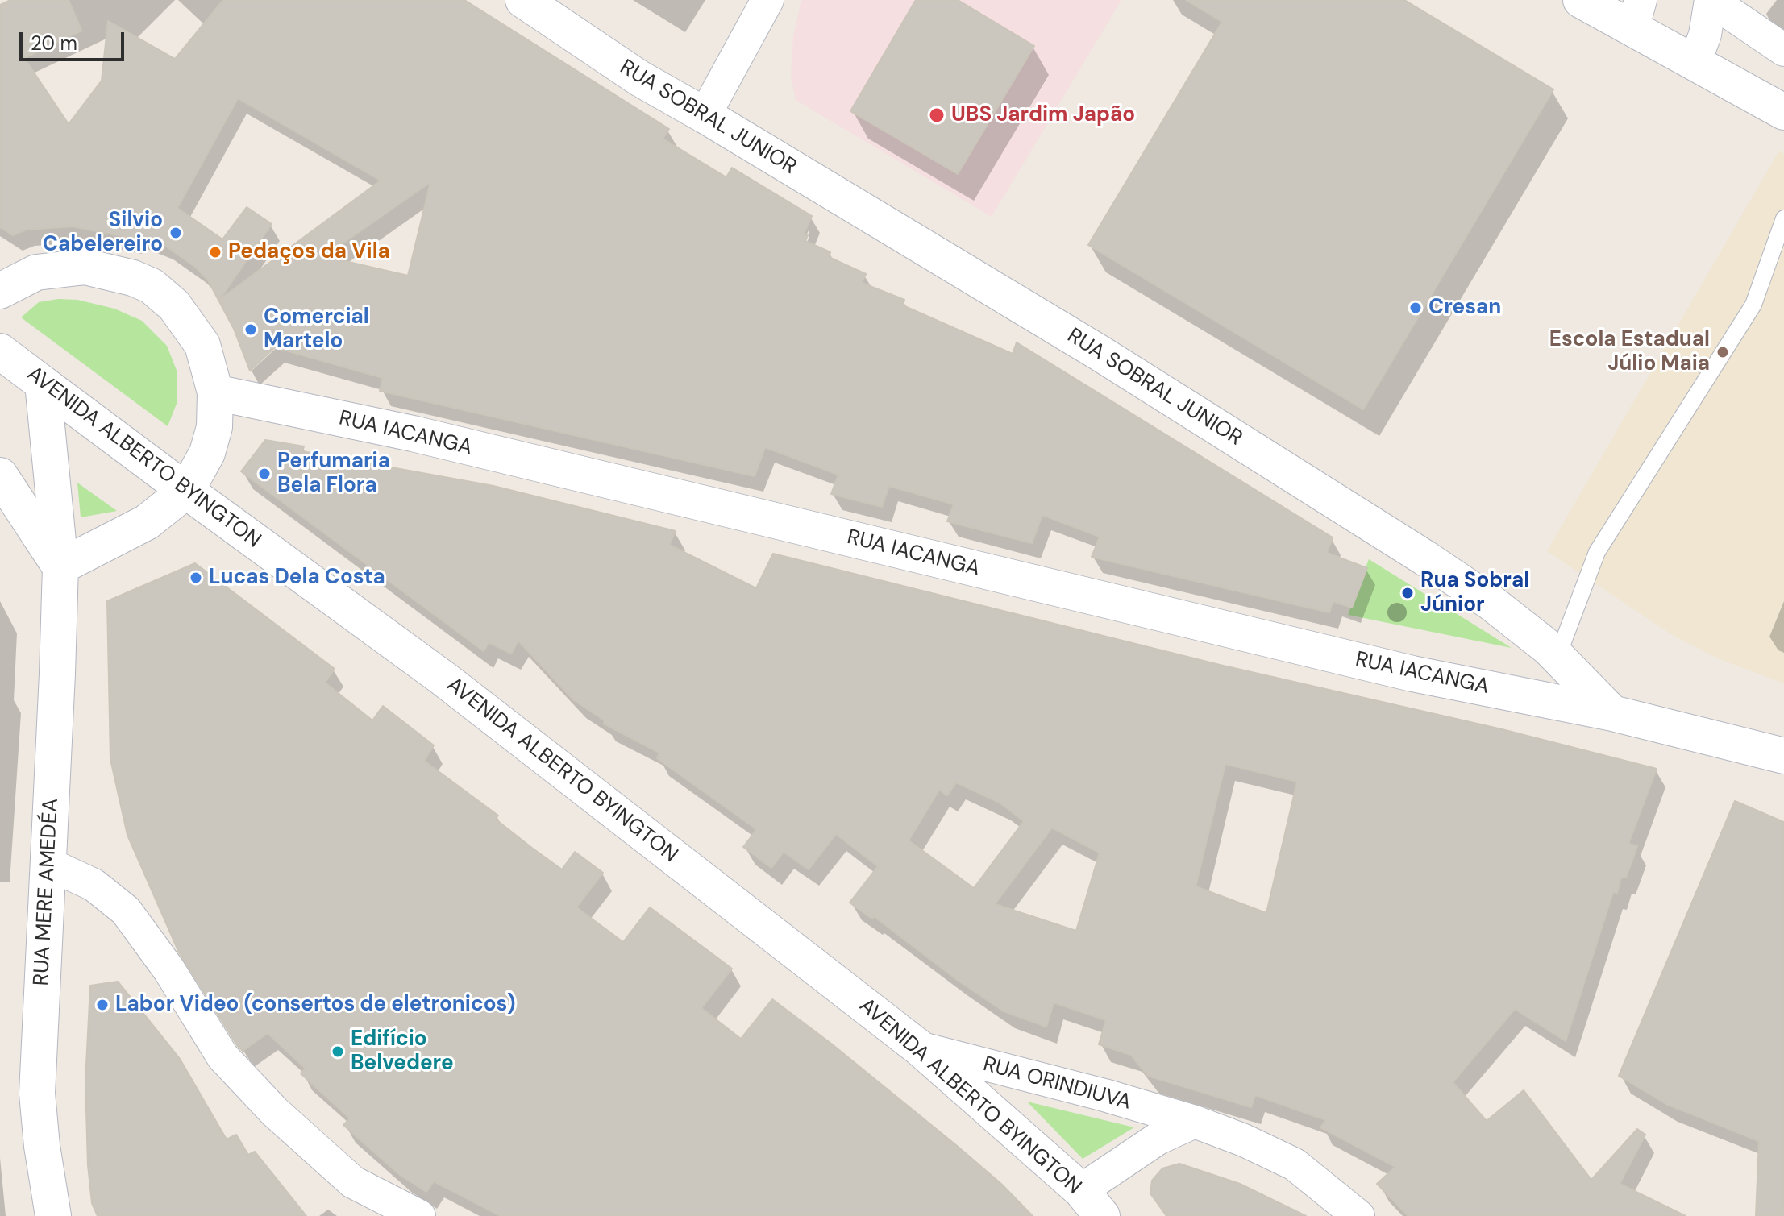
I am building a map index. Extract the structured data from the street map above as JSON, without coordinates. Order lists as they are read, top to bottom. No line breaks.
{"streets":{"street":["RUA SOBRAL JUNIOR","RUA IACANGA","AVENIDA ALBERTO BYINGTON","RUA MERE AMEDÉA","RUA ORINDIUVA"]},"crossings":[["RUA SOBRAL JUNIOR","RUA IACANGA"],["AVENIDA ALBERTO BYINGTON","RUA MERE AMEDÉA"],["AVENIDA ALBERTO BYINGTON","RUA ORINDIUVA"]],"places":["UBS Jardim Japão","Silvio Cabelereiro","Pedaços da Vila","Cresan","Comercial Martelo","Escola Estadual Júlio Maia","Perfumaria Bela Flora","Lucas Dela Costa","Rua Sobral Júnior","Labor Video (consertos de eletronicos)","Edifício Belvedere"],"scale_bar":"20 m"}
